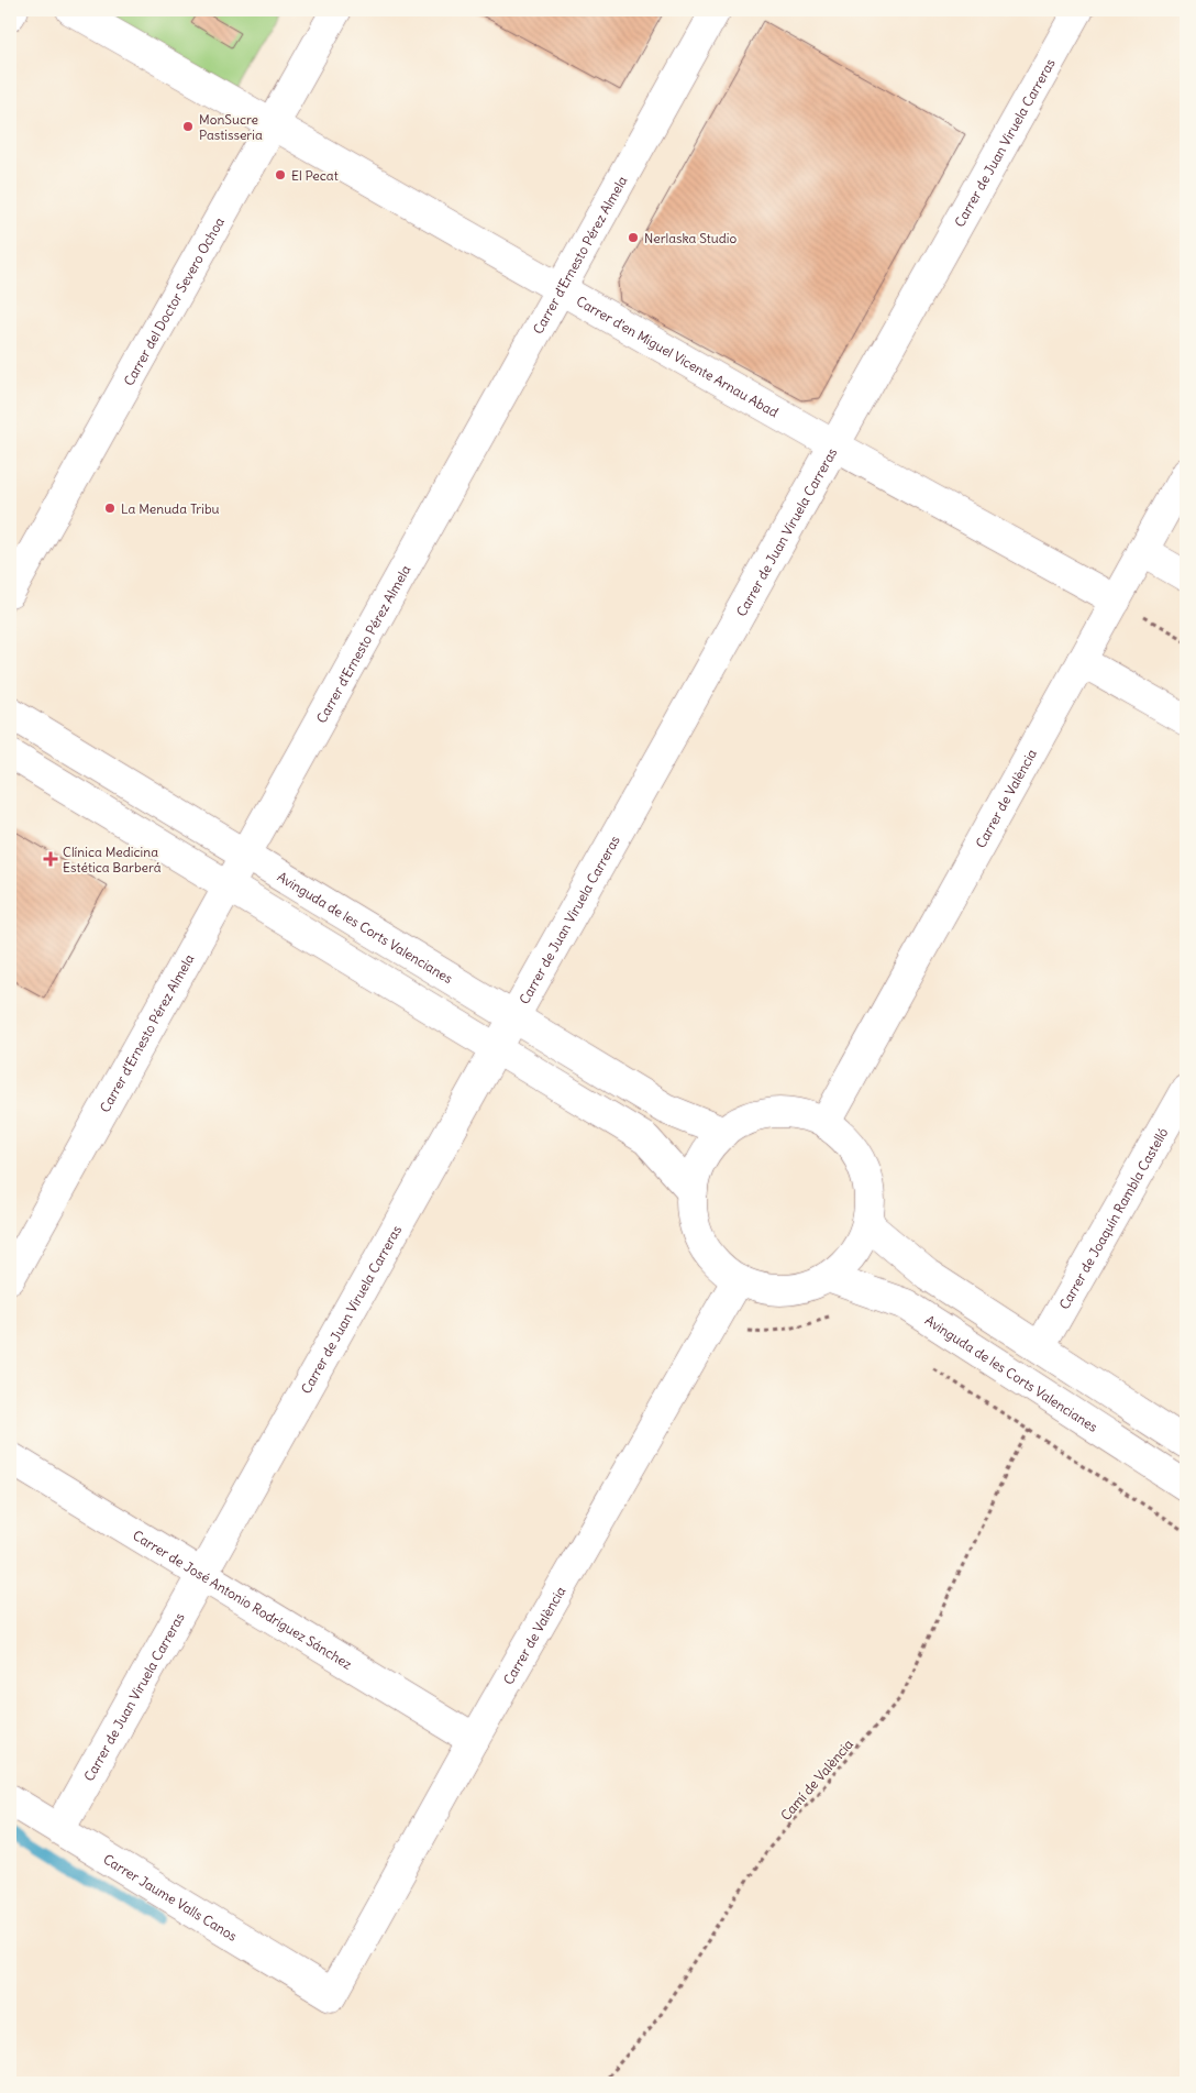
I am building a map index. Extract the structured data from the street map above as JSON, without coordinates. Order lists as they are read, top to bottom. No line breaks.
{"streets":{"street":["Carrer de Juan Viruela Carreras","Carrer d'Ernesto Pérez Almela","Carrer del Doctor Severo Ochoa","Carrer d'en Miguel Vicente Arnau Abad","Carrer de València","Avinguda de les Corts Valencianes","Carrer de Joaquín Rambla Castelló","Carrer de José Antonio Rodríguez Sánchez","Carrer Jaume Valls Canos"],"path":["Camí de València"]},"crossings":[["Carrer de Juan Viruela Carreras","Carrer d'en Miguel Vicente Arnau Abad"],["Carrer de Juan Viruela Carreras","Avinguda de les Corts Valencianes"],["Carrer de Juan Viruela Carreras","Carrer de José Antonio Rodríguez Sánchez"],["Carrer de Juan Viruela Carreras","Carrer Jaume Valls Canos"],["Carrer d'Ernesto Pérez Almela","Carrer d'en Miguel Vicente Arnau Abad"],["Carrer d'Ernesto Pérez Almela","Avinguda de les Corts Valencianes"],["Carrer del Doctor Severo Ochoa","Carrer d'en Miguel Vicente Arnau Abad"],["Carrer d'en Miguel Vicente Arnau Abad","Carrer de València"],["Carrer de València","Avinguda de les Corts Valencianes"],["Carrer de València","Carrer de José Antonio Rodríguez Sánchez"],["Carrer de València","Carrer Jaume Valls Canos"]],"places":{"other":["MonSucre Pastisseria","El Pecat","Nerlaska Studio","La Menuda Tribu"],"health":["Clínica Medicina Estética Barberá"]}}
